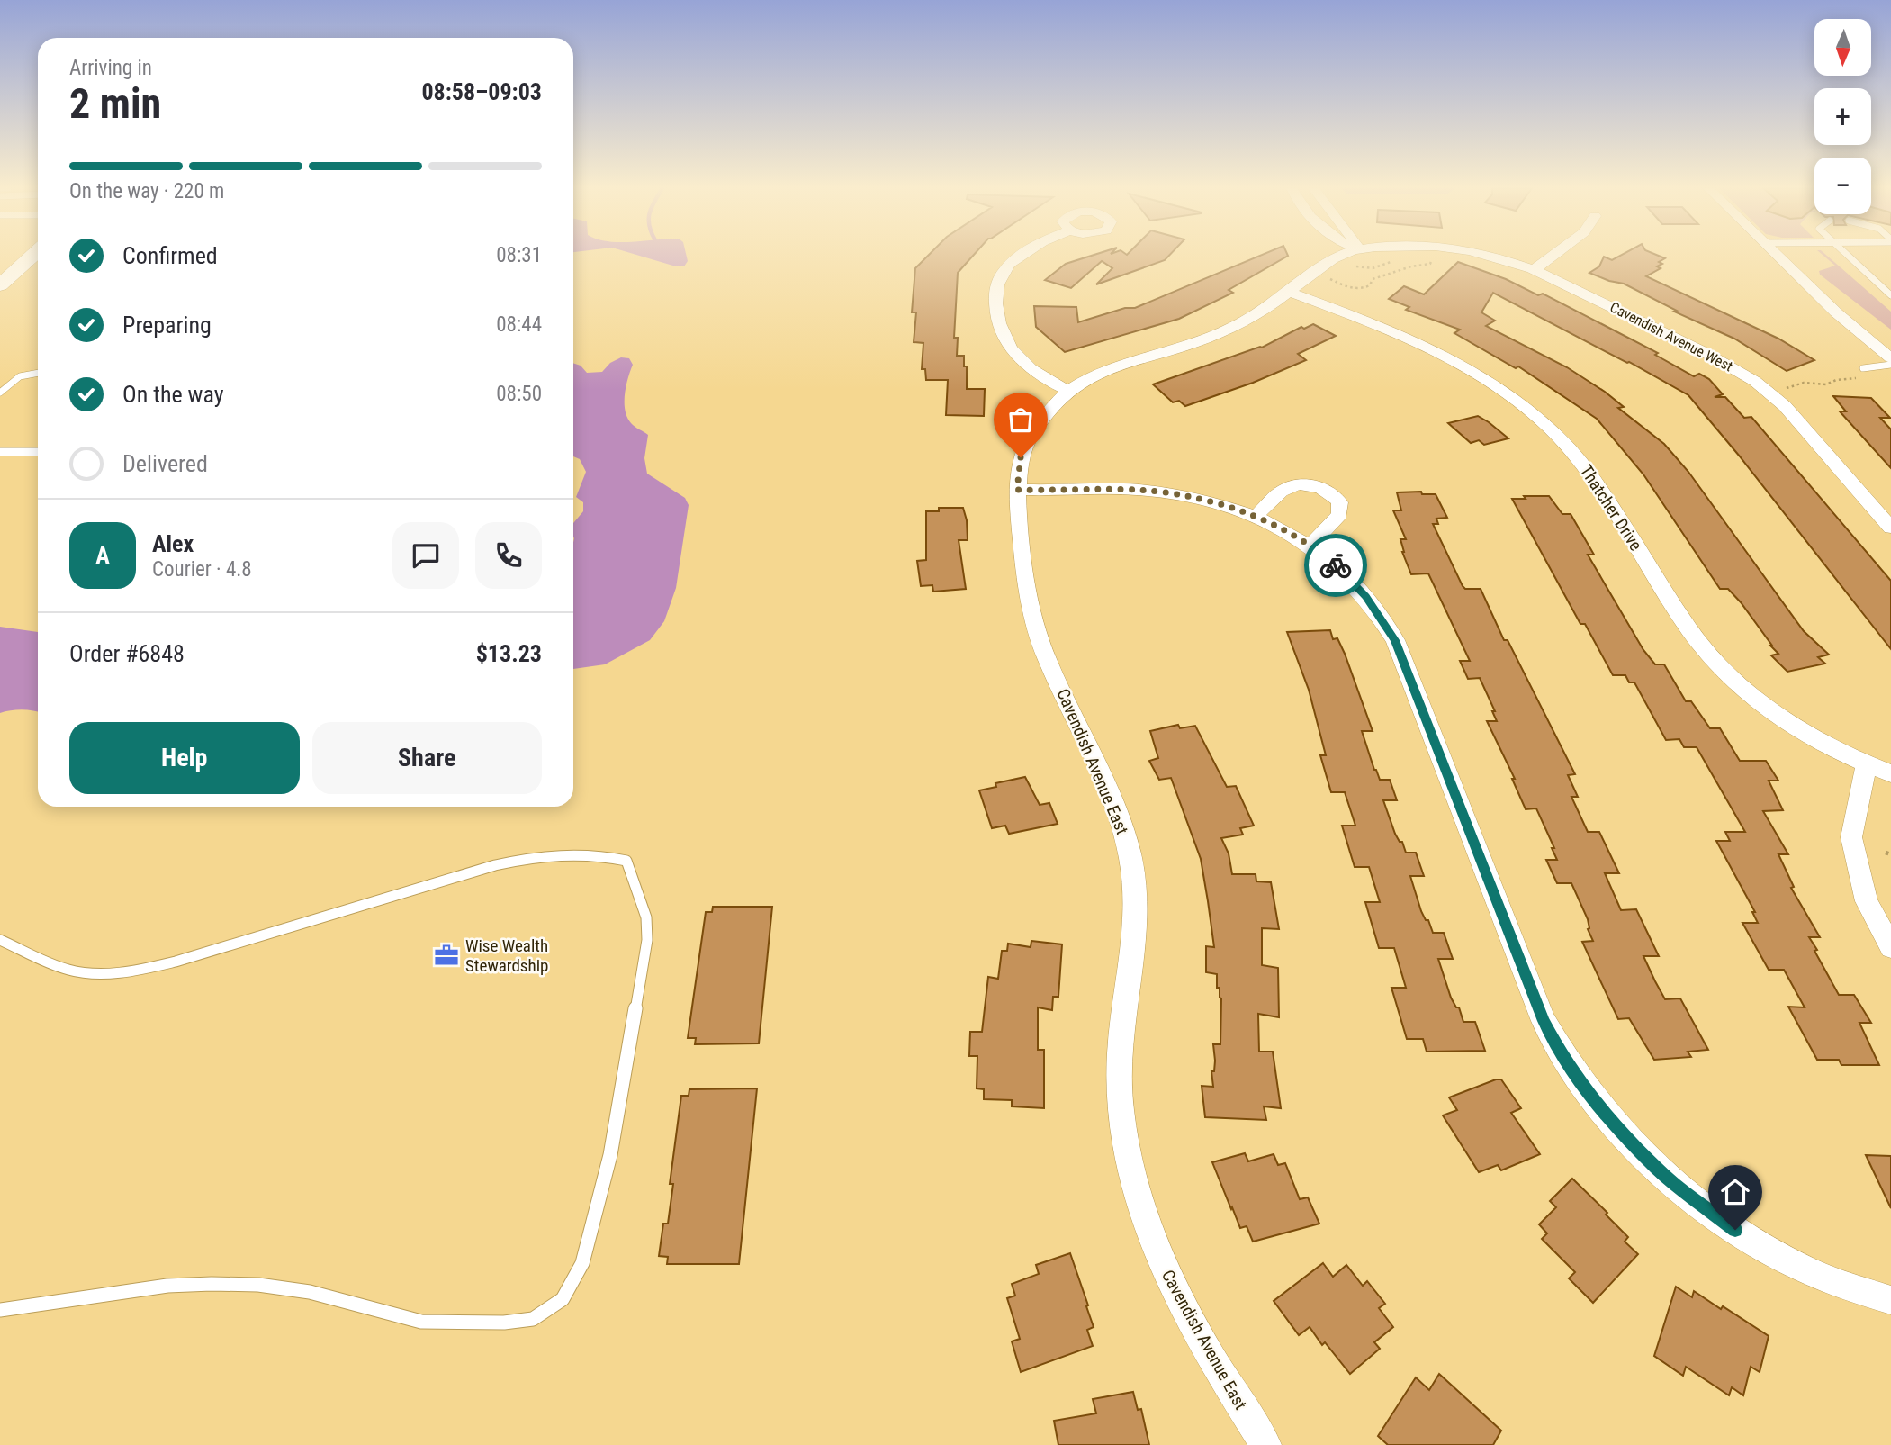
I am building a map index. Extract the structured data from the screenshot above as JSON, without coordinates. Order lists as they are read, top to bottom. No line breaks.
{"streets":{"street":["Cavendish Avenue West","Thatcher Drive","Cavendish Avenue East"]},"crossings":[["Thatcher Drive","Cavendish Avenue East"]],"places":{"office":["Wise Wealth Stewardship"]},"north":"bottom","page":{"map_buttons":["+","−"],"heading":["2 min","Arriving in","08:58–09:03"],"panel":["Alex","Courier · 4.8","Order #6848","$13.23"],"bar":"On the way · 220 m","list":[["Confirmed","08:31"],["Preparing","08:44"],["On the way","08:50"],"Delivered"],"round":"A","buttons":["Help","Share"]}}
